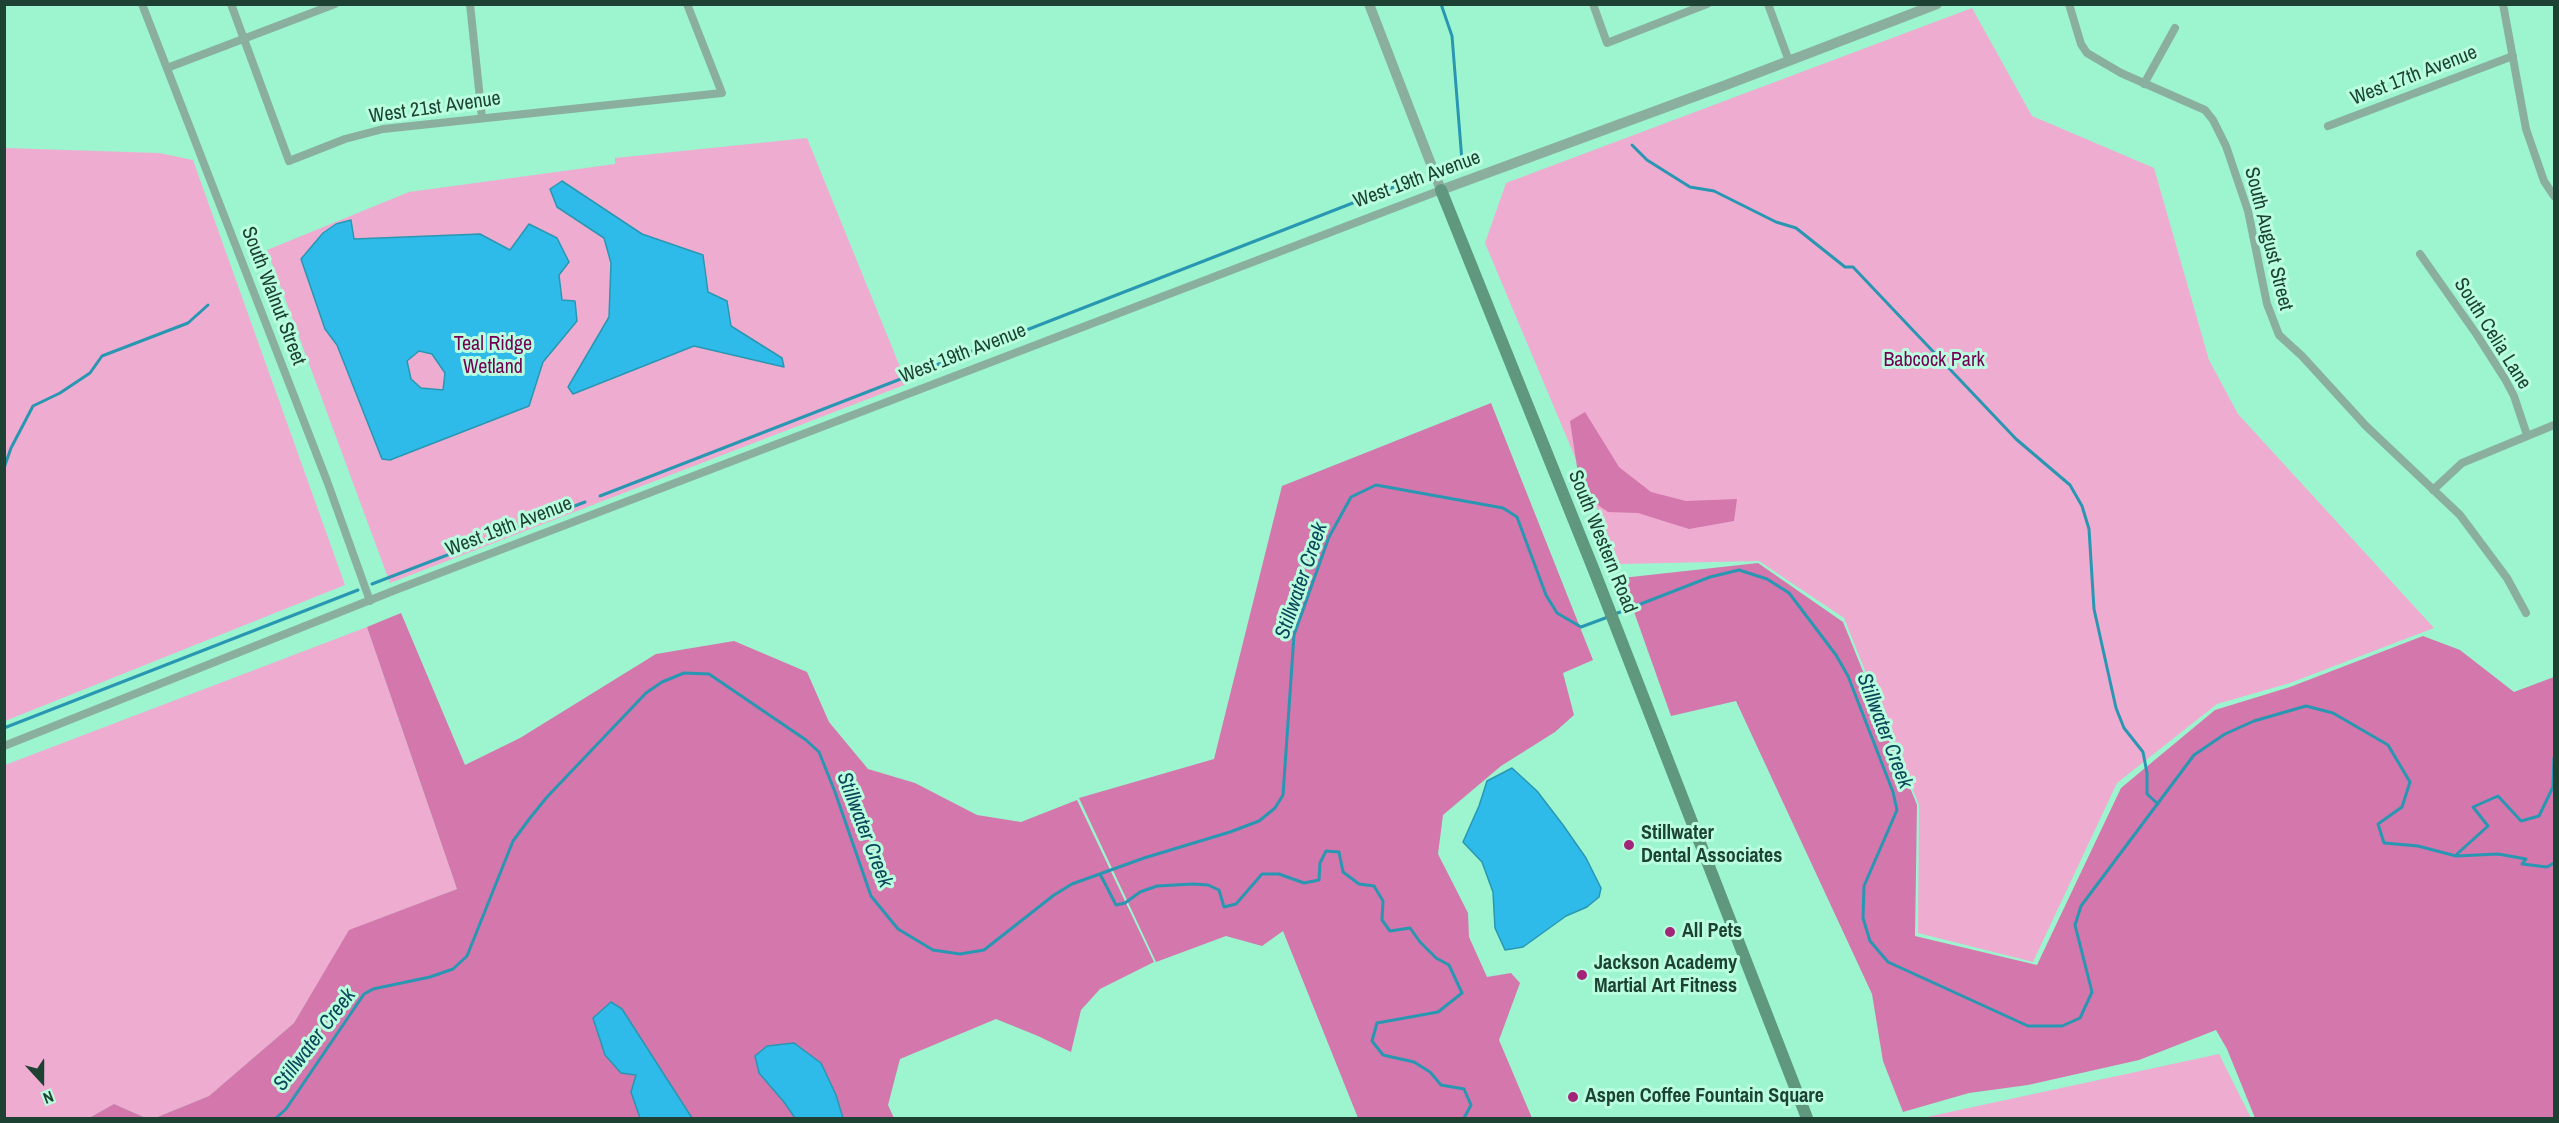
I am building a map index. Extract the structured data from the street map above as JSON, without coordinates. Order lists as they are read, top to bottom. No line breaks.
{"streets":{"main road":["South Western Road"],"street":["West 17th Avenue","West 21st Avenue","West 19th Avenue","South August Street","South Walnut Street","South Celia Lane"]},"crossings":[["West 19th Avenue","South Walnut Street"],["West 19th Avenue","South Western Road"]],"water":["Stillwater Creek"],"parks":["Teal Ridge Wetland","Babcock Park"],"places":["Stillwater Dental Associates","All Pets","Jackson Academy Martial Art Fitness","Aspen Coffee Fountain Square"],"north":"bottom"}
